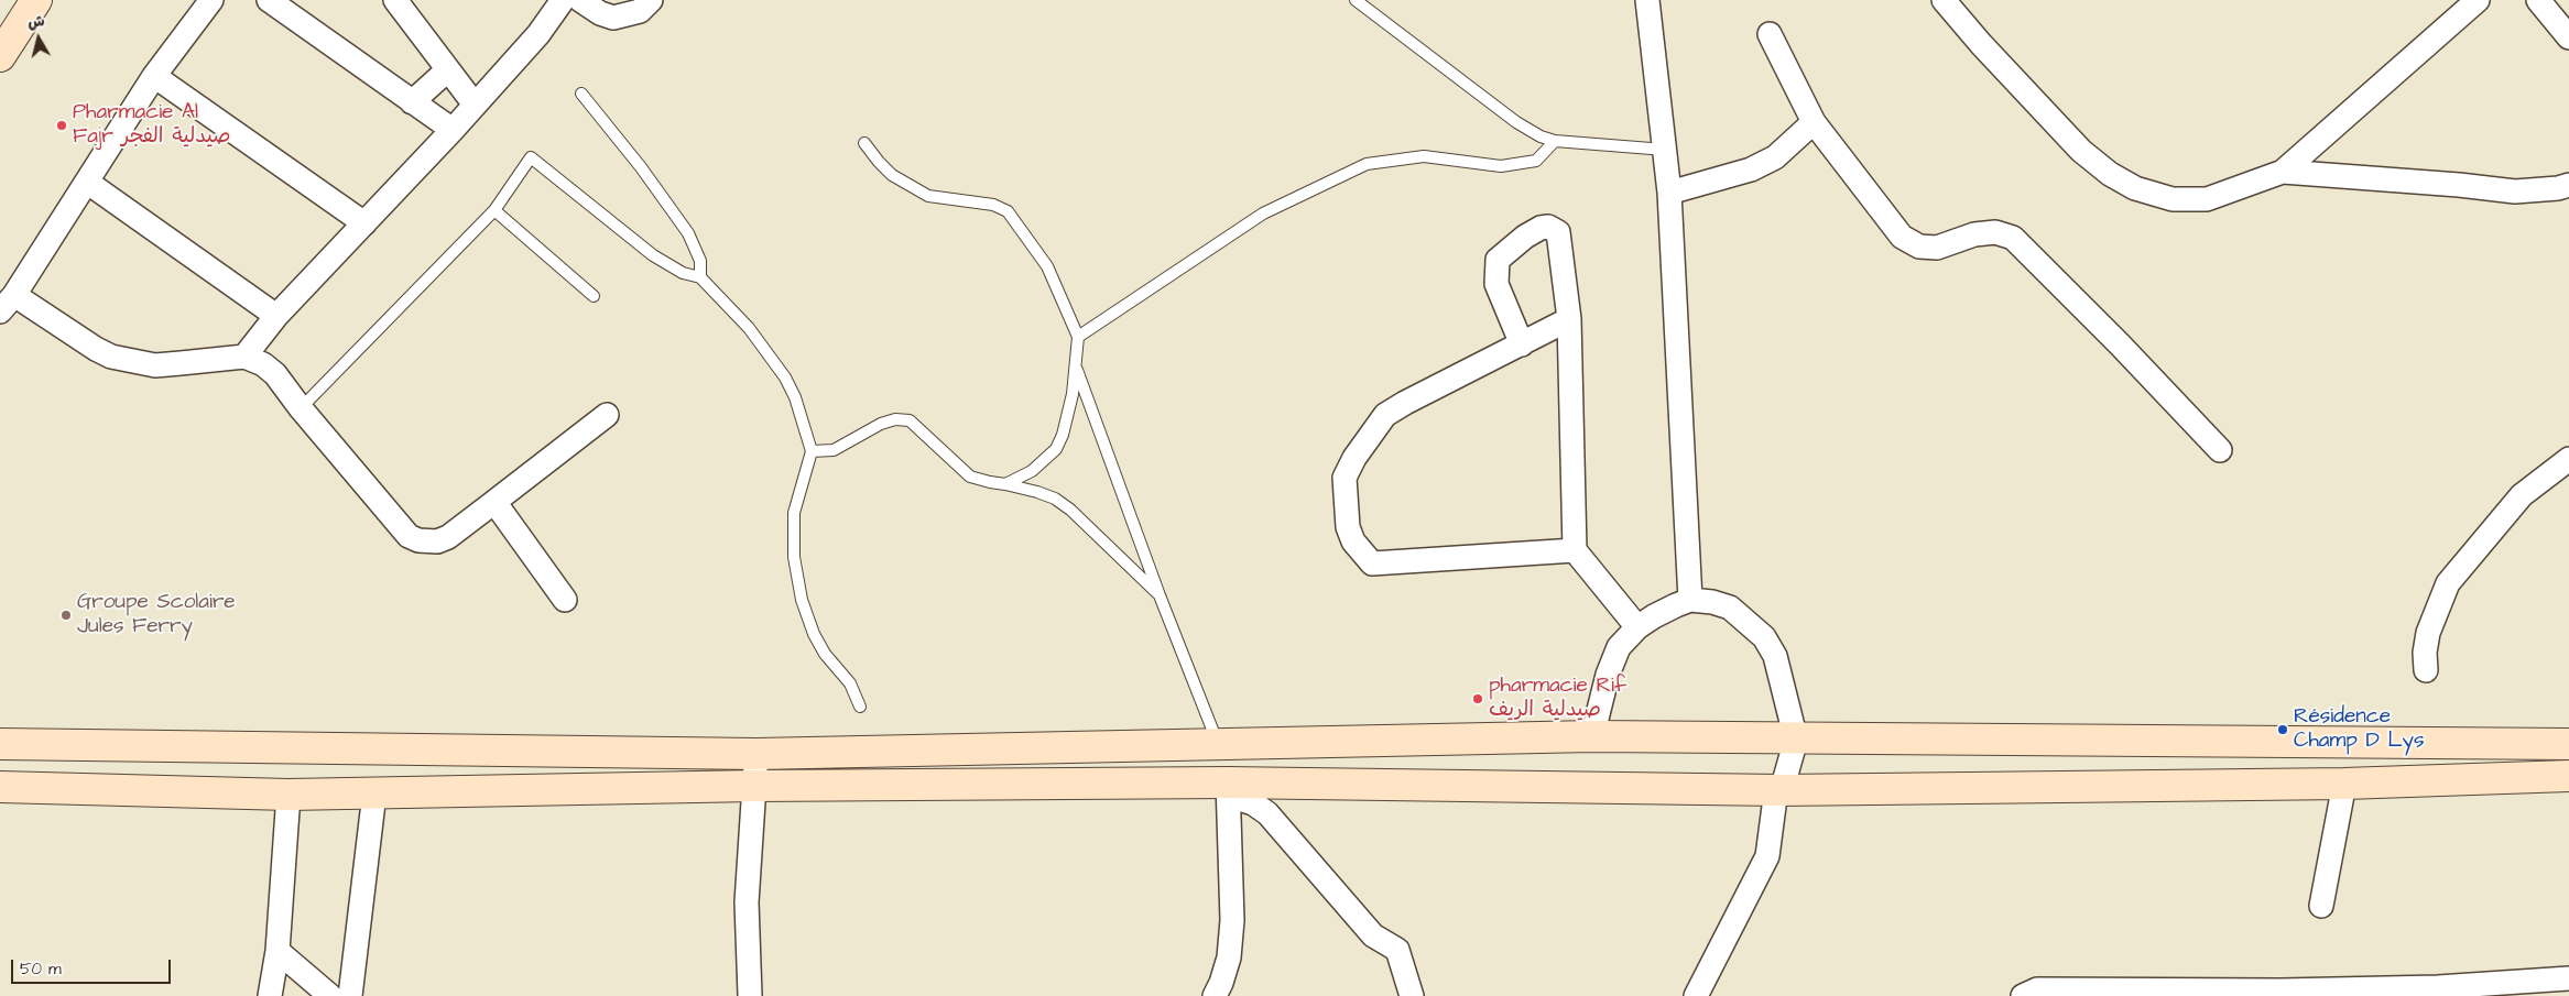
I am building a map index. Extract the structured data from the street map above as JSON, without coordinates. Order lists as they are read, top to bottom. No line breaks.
{"places":["Pharmacie Al Fajr صيدلية الفجر","Groupe Scolaire Jules Ferry","pharmacie Rif صيدلية الريف","Résidence Champ D Lys"],"scale_bar":"50 m","north":"top"}
